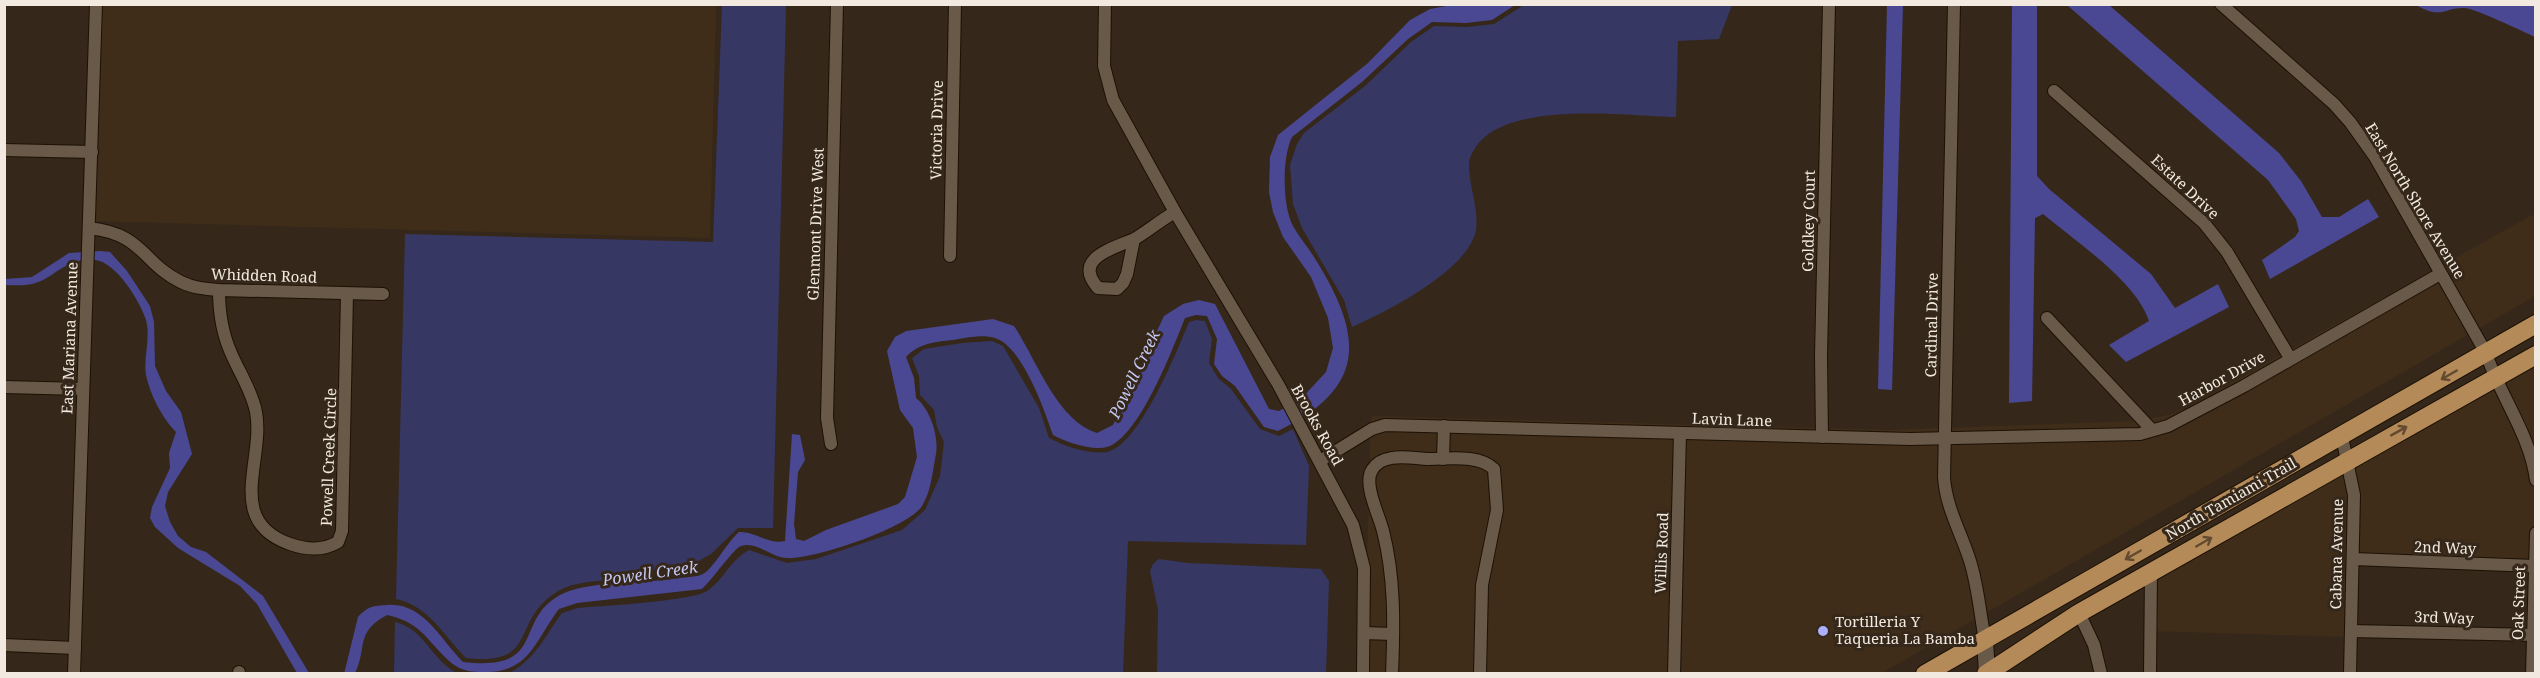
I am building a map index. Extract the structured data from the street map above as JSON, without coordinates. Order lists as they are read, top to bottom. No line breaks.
{"streets":{"main road":["North Tamiami Trail"],"street":["Victoria Drive","Estate Drive","East North Shore Avenue","Goldkey Court","Glenmont Drive West","Whidden Road","Cardinal Drive","East Mariana Avenue","Harbor Drive","Lavin Lane","Brooks Road","Powell Creek Circle","2nd Way","Willis Road","Cabana Avenue","Oak Street","3rd Way"]},"crossings":[["Estate Drive","Harbor Drive"],["East North Shore Avenue","Harbor Drive"],["East North Shore Avenue","North Tamiami Trail"],["Goldkey Court","Lavin Lane"],["Whidden Road","East Mariana Avenue"],["Whidden Road","Powell Creek Circle"],["Cardinal Drive","Lavin Lane"],["Cardinal Drive","North Tamiami Trail"],["Harbor Drive","Lavin Lane"],["Lavin Lane","Brooks Road"],["Lavin Lane","Willis Road"],["North Tamiami Trail","Cabana Avenue"],["2nd Way","Cabana Avenue"],["2nd Way","Oak Street"],["Cabana Avenue","3rd Way"],["Oak Street","3rd Way"]],"water":["Powell Creek"],"places":["Tortilleria Y Taqueria La Bamba"]}
